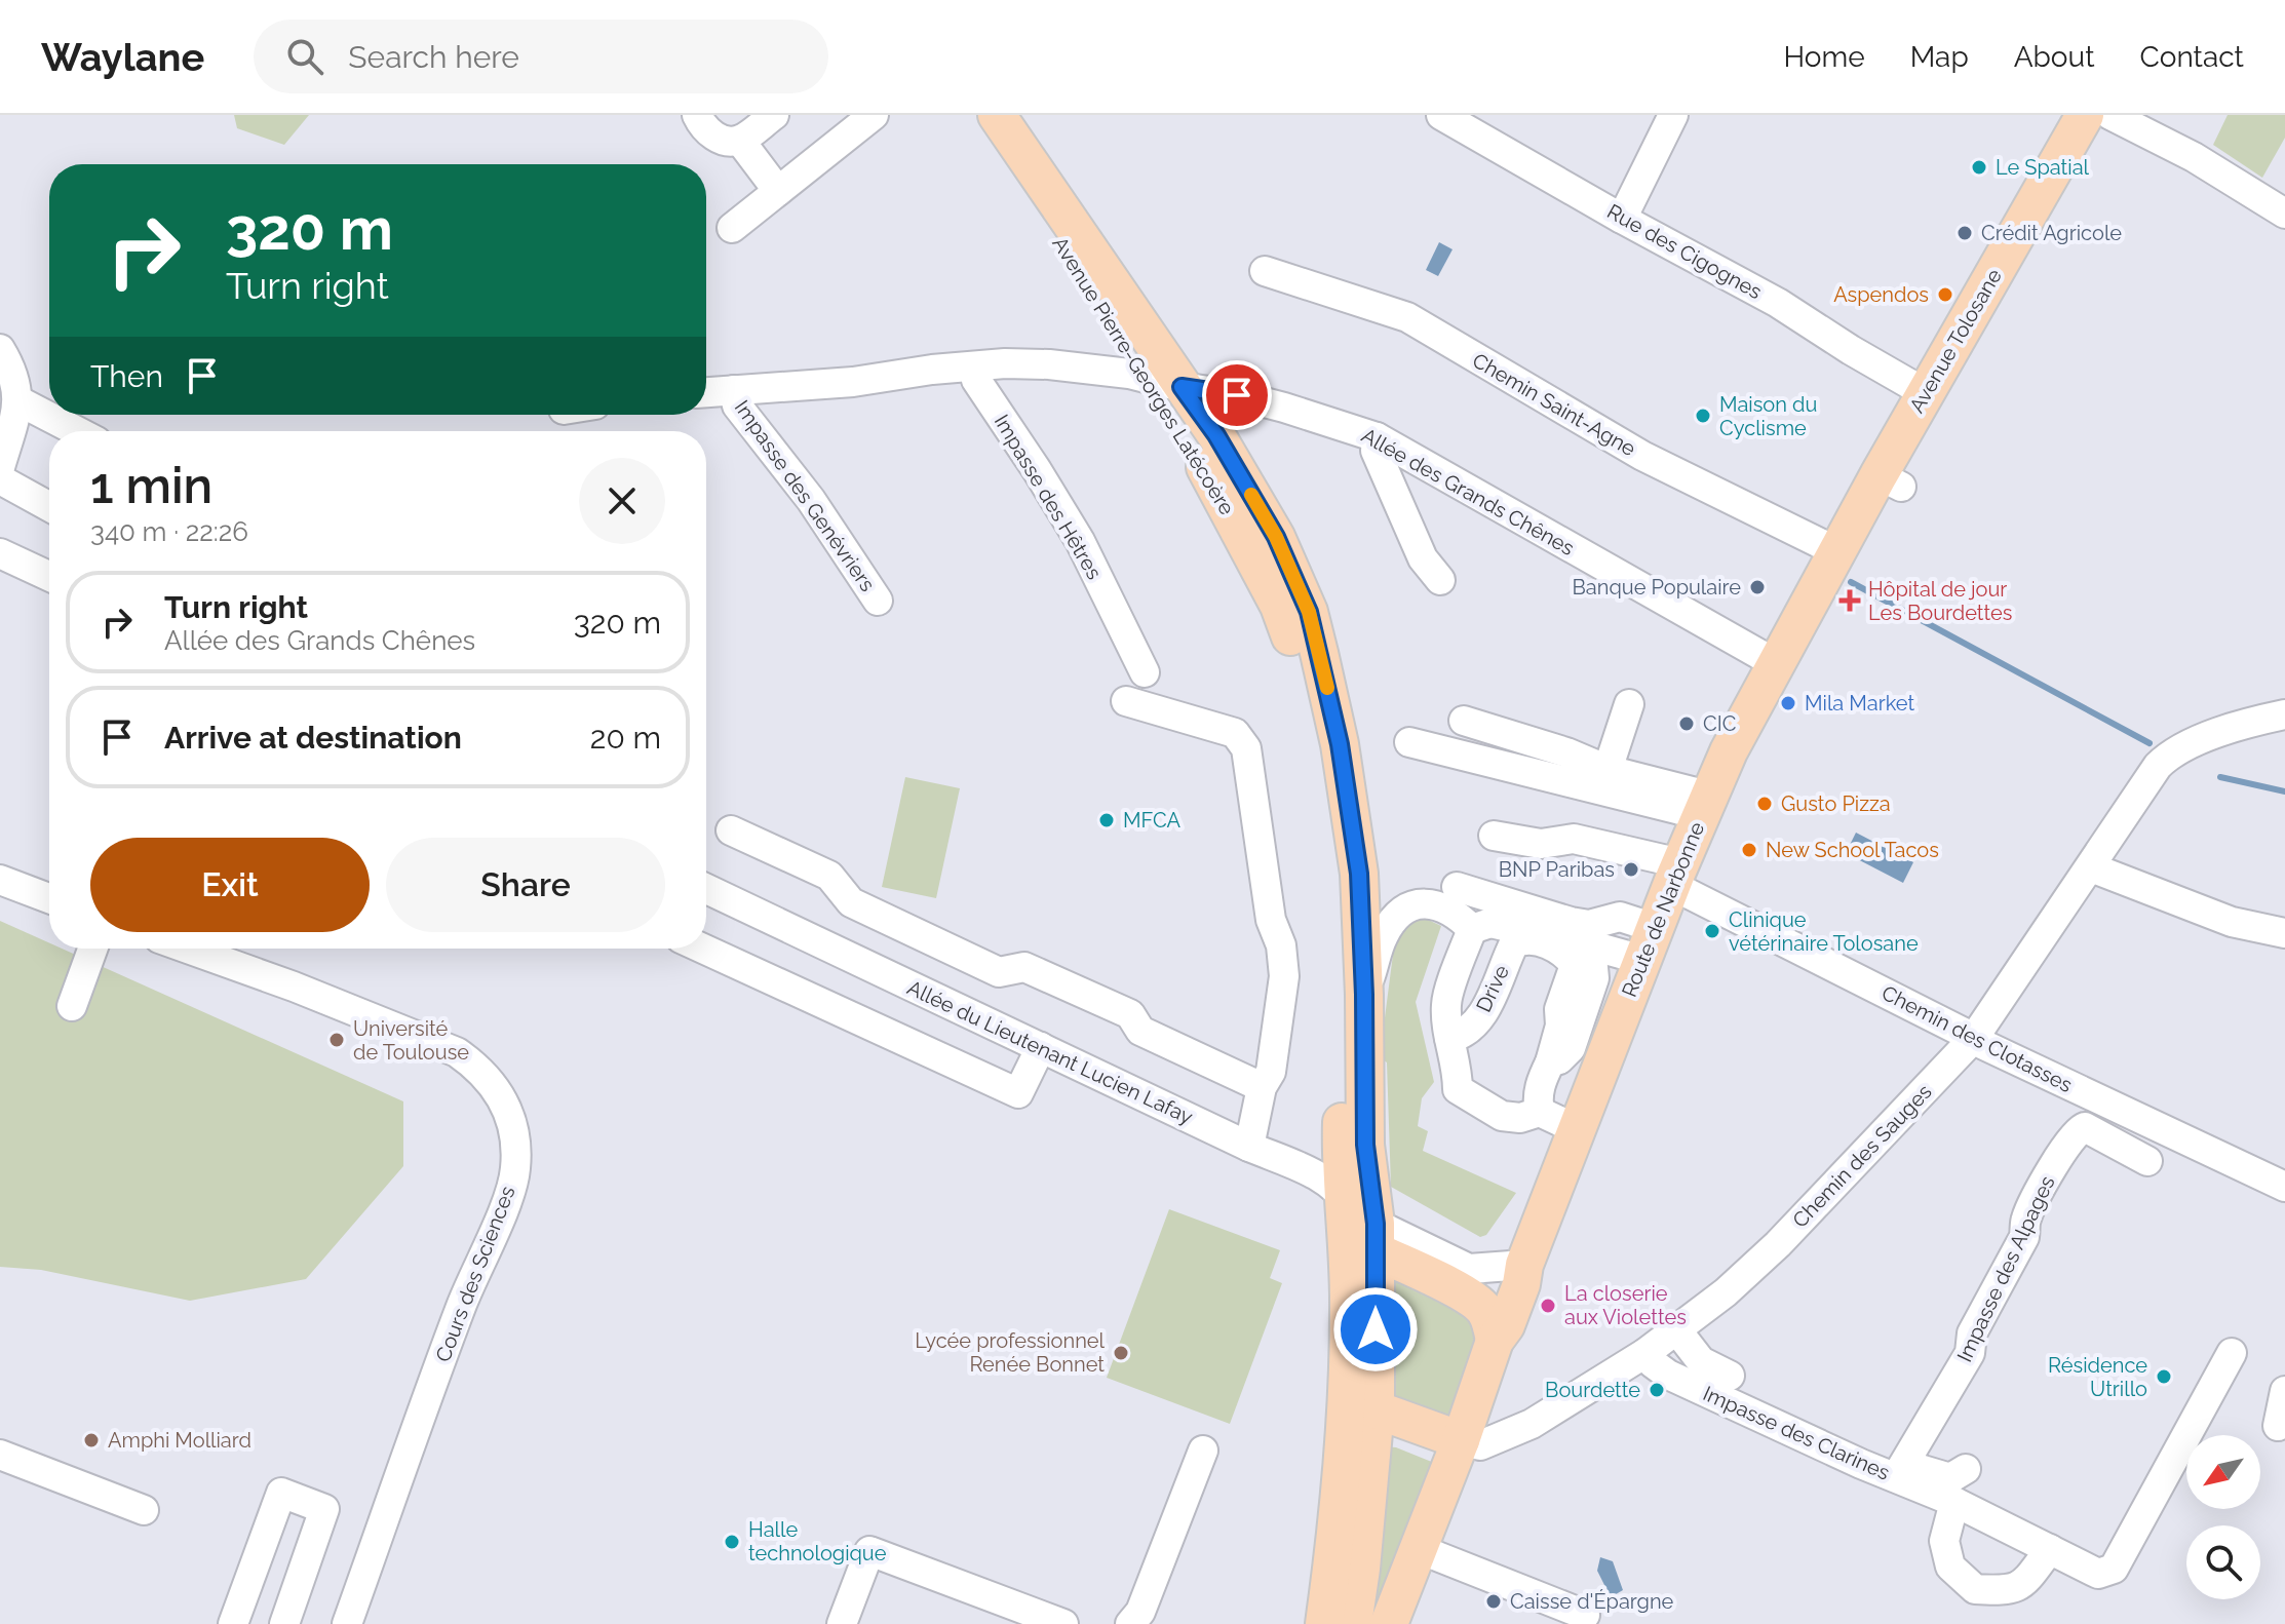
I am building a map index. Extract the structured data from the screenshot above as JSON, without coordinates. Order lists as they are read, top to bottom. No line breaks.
{"streets":{"main road":["Avenue Tolosane","Avenue Pierre-Georges Latécoère","Route de Narbonne"],"street":["Rue des Cigognes","Chemin Saint-Agne","Allée des Grands Chênes","Impasse des Genévriers","Impasse des Hêtres","Drive","Chemin des Clotasses","Allée du Lieutenant Lucien Lafay","Chemin des Sauges","Impasse des Alpages","Cours des Sciences","Impasse des Clarines"]},"crossings":[["Rue des Cigognes","Avenue Tolosane"],["Avenue Tolosane","Chemin Saint-Agne"],["Avenue Tolosane","Route de Narbonne"],["Avenue Pierre-Georges Latécoère","Allée des Grands Chênes"],["Avenue Pierre-Georges Latécoère","Allée du Lieutenant Lucien Lafay"],["Chemin Saint-Agne","Route de Narbonne"],["Allée des Grands Chênes","Impasse des Genévriers"],["Allée des Grands Chênes","Impasse des Hêtres"],["Allée des Grands Chênes","Route de Narbonne"],["Route de Narbonne","Chemin des Clotasses"],["Route de Narbonne","Chemin des Sauges"],["Chemin des Clotasses","Chemin des Sauges"],["Chemin des Sauges","Impasse des Clarines"],["Impasse des Alpages","Impasse des Clarines"]],"places":{"other":["Le Spatial","Crédit Agricole","Aspendos","Maison du Cyclisme","Banque Populaire","Mila Market","CIC","Gusto Pizza","MFCA","New School Tacos","BNP Paribas","Clinique vétérinaire Tolosane","Université de Toulouse","La closerie aux Violettes","Lycée professionnel Renée Bonnet","Résidence Utrillo","Bourdette","Amphi Molliard","Halle technologique","Caisse d'Épargne"],"health":["Hôpital de jour Les Bourdettes"]},"north":"bottom left","page":{"header":"Waylane","search":"Search here","nav":["Home","Map","About","Contact"],"turn":["320 m","Turn right"],"then":"Then","heading":["1 min","340 m · 22:26"],"list":[{"name":"Turn right","note":"Allée des Grands Chênes","value":"320 m"},{"name":"Arrive at destination","value":"20 m"}],"buttons":["Exit","Share"]}}
